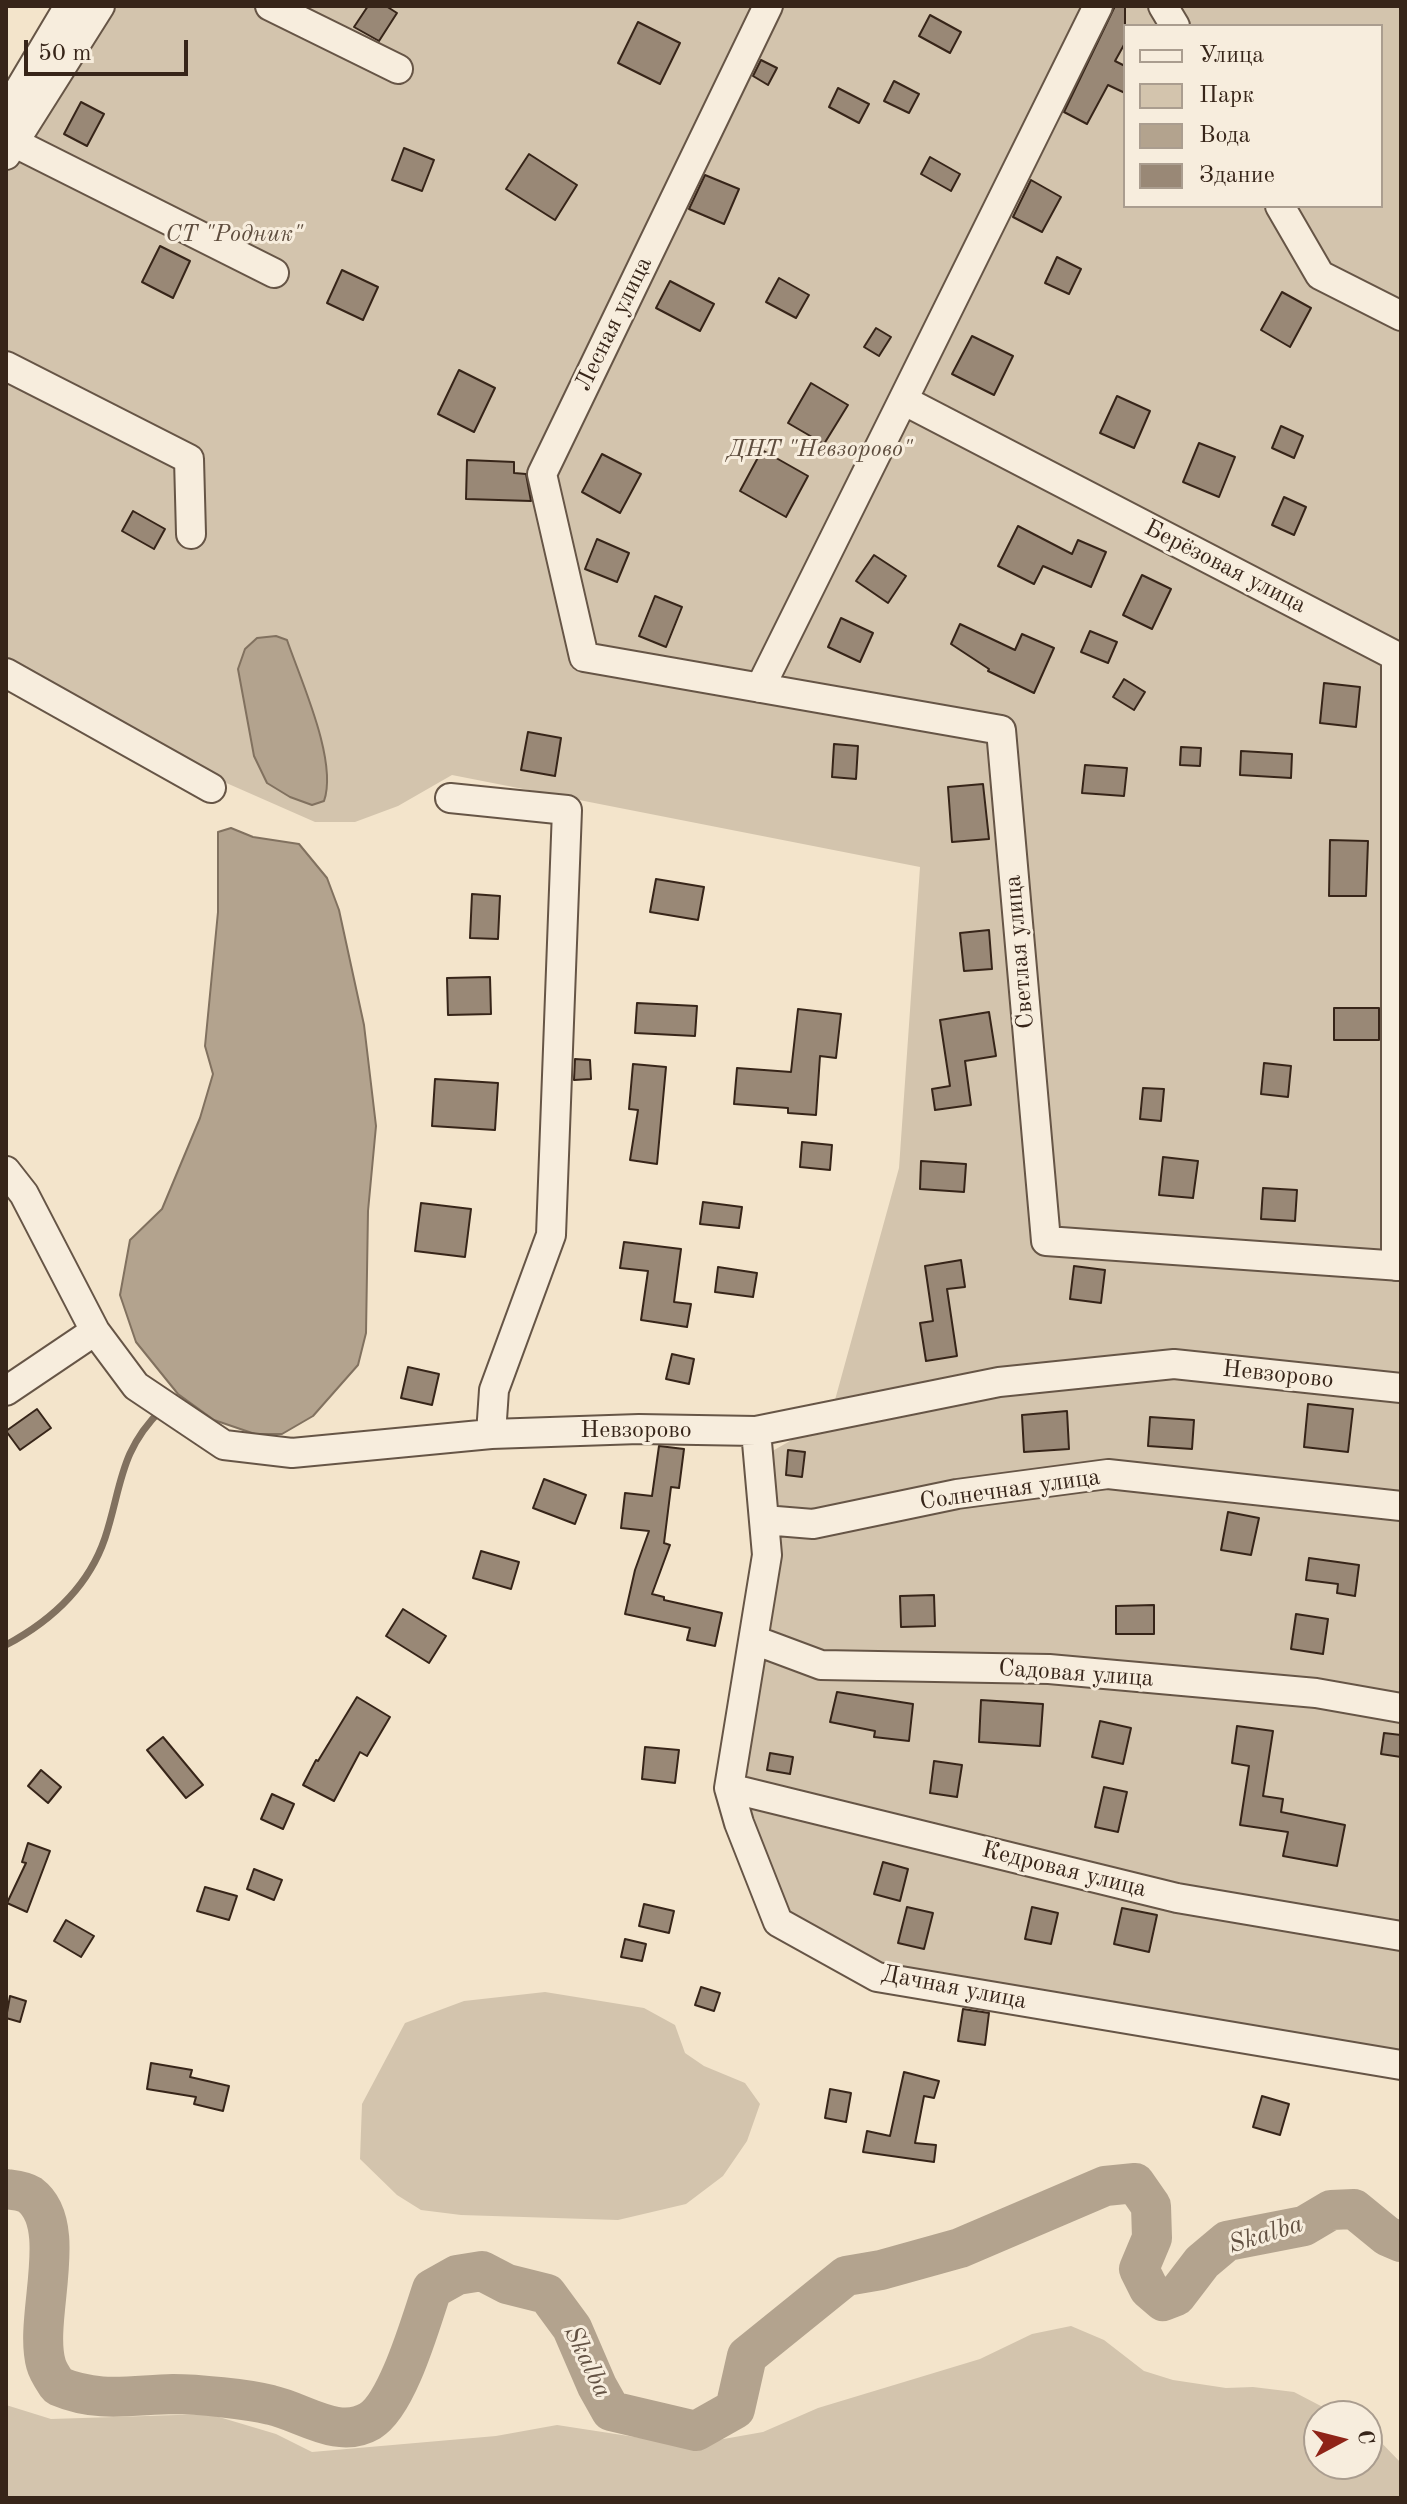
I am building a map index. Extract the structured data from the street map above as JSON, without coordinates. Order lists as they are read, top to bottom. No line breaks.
{"streets":{"street":["Лесная улица","Берёзовая улица","Светлая улица","Невзорово","Солнечная улица","Садовая улица","Кедровая улица","Дачная улица"]},"crossings":[["Лесная улица","Светлая улица"],["Берёзовая улица","Светлая улица"],["Невзорово","Дачная улица"],["Солнечная улица","Дачная улица"],["Садовая улица","Дачная улица"],["Кедровая улица","Дачная улица"]],"water":["Skalba"],"parks":["СТ \"Родник\"","ДНТ \"Невзорово\""],"legend":["Улица","Парк","Вода","Здание"],"scale_bar":"50 m","north":"right"}
